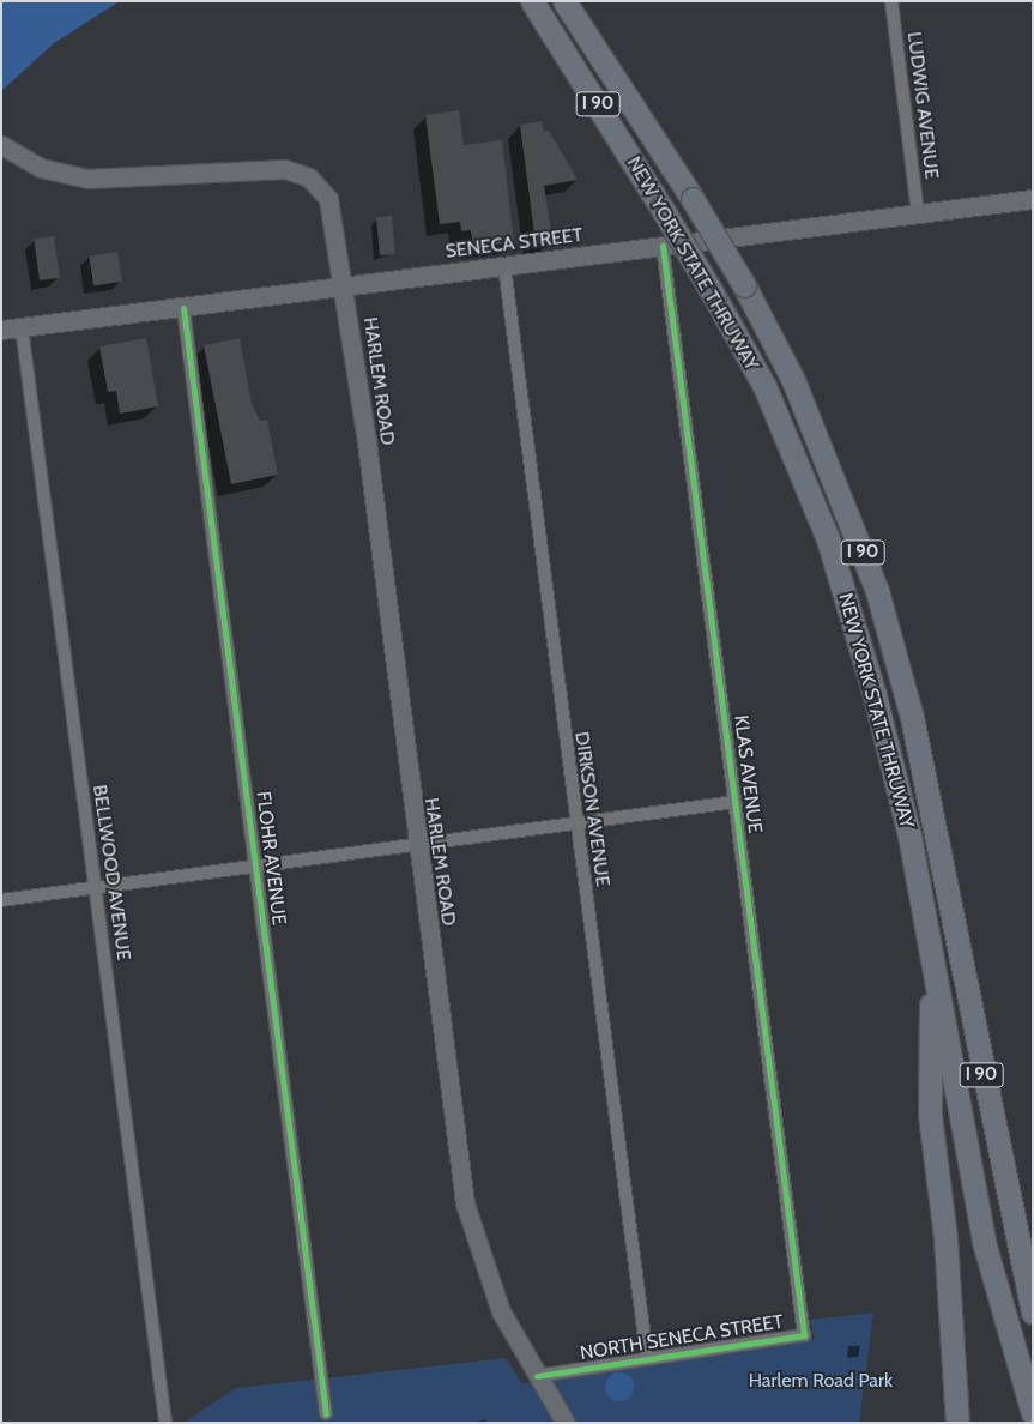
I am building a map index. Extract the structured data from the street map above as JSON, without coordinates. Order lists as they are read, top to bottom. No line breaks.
{"streets":{"highway":["I 90","NEW YORK STATE THRUWAY"],"main road":["SENECA STREET","HARLEM ROAD"],"street":["LUDWIG AVENUE","KLAS AVENUE","DIRKSON AVENUE","FLOHR AVENUE","BELLWOOD AVENUE","NORTH SENECA STREET"]},"crossings":[["LUDWIG AVENUE","SENECA STREET"],["SENECA STREET","HARLEM ROAD"],["SENECA STREET","KLAS AVENUE"],["SENECA STREET","DIRKSON AVENUE"],["SENECA STREET","FLOHR AVENUE"],["SENECA STREET","BELLWOOD AVENUE"],["HARLEM ROAD","NORTH SENECA STREET"],["KLAS AVENUE","NORTH SENECA STREET"],["DIRKSON AVENUE","NORTH SENECA STREET"]],"parks":["Harlem Road Park"]}
